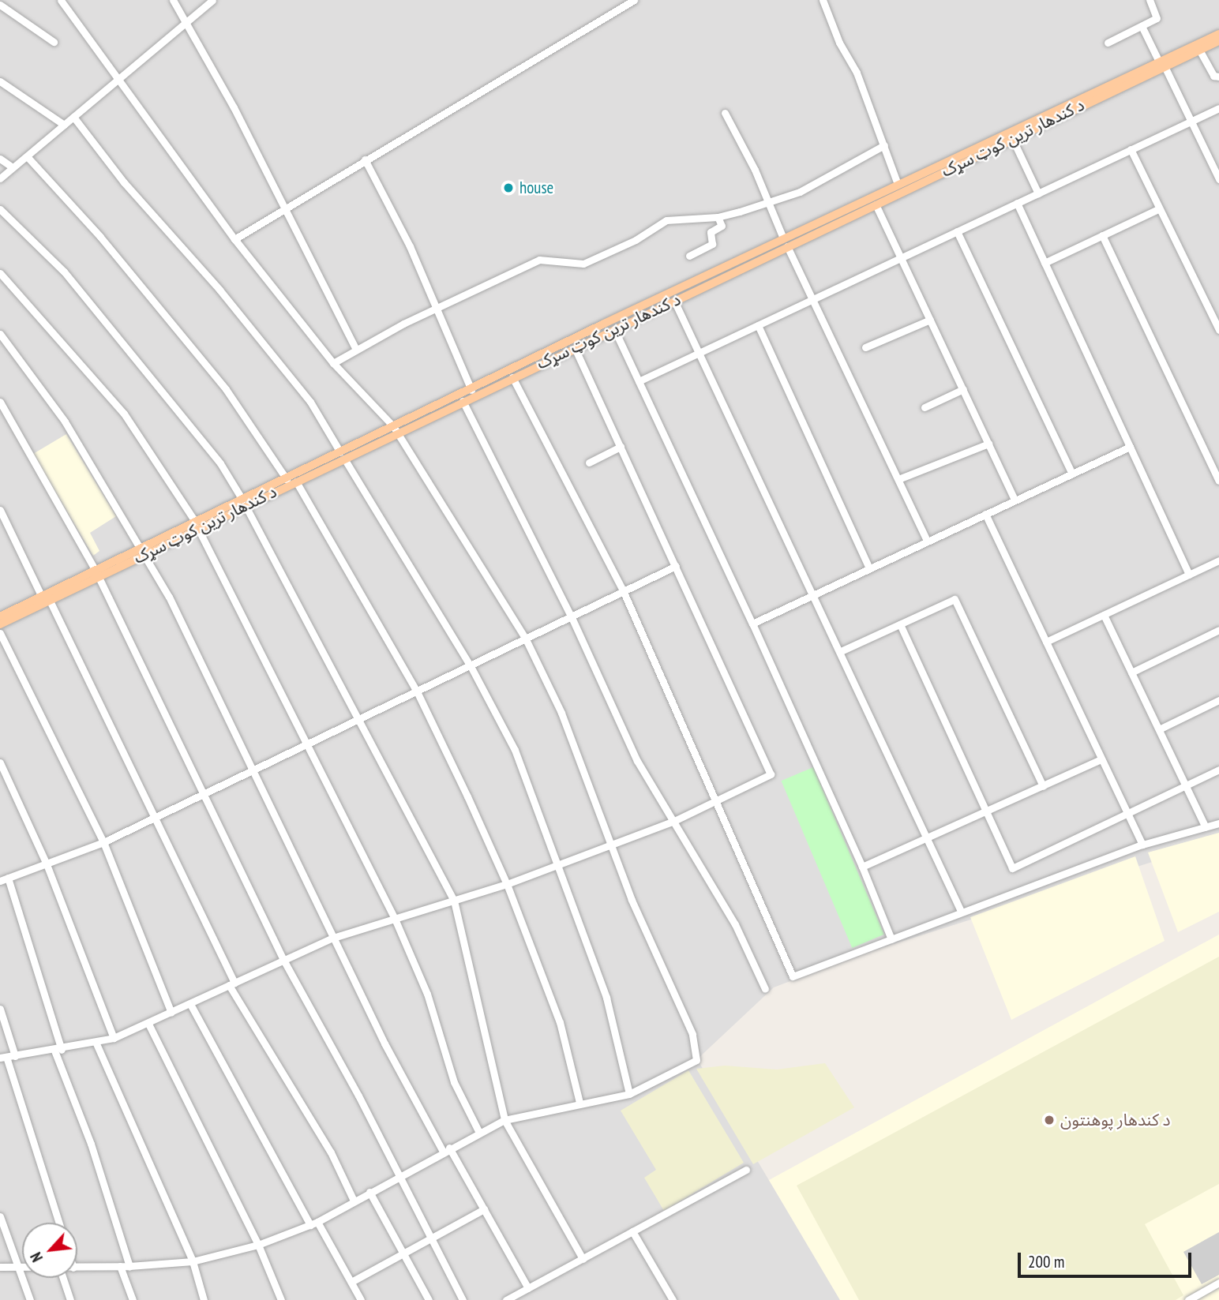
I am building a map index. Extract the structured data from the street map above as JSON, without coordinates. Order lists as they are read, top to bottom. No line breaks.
{"streets":{"main road":["د کندهار ترين کوټ سړک"]},"places":["house","د کندهار پوهنتون"],"scale_bar":"200 m","north":"bottom left"}
